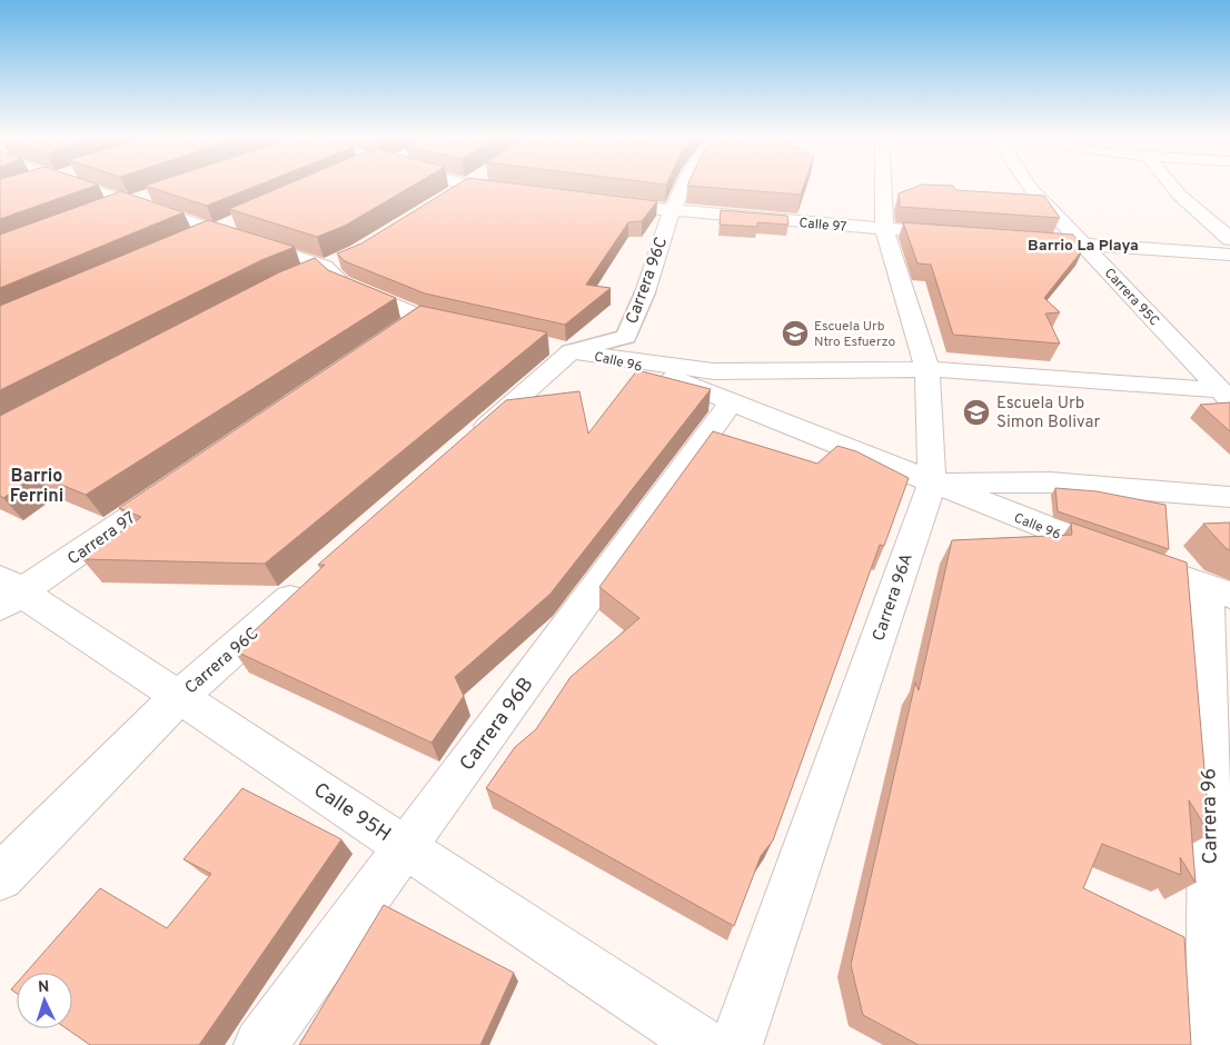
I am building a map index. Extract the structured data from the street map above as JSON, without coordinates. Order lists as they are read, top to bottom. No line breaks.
{"streets":{"street":["Calle 97","Carrera 96C","Carrera 95C","Calle 96","Carrera 97","Carrera 96A","Carrera 96B","Calle 95H","Carrera 96"]},"crossings":[["Calle 97","Carrera 96C"],["Calle 97","Carrera 96A"],["Carrera 96C","Calle 96"],["Carrera 96C","Calle 95H"],["Calle 96","Carrera 96A"],["Calle 96","Carrera 96B"],["Calle 96","Carrera 96"],["Carrera 97","Calle 95H"],["Carrera 96B","Calle 95H"]],"districts":["Barrio La Playa","Barrio Ferrini"],"places":{"school or university":["Escuela Urb Ntro Esfuerzo","Escuela Urb Simon Bolivar"]},"north":"top"}
